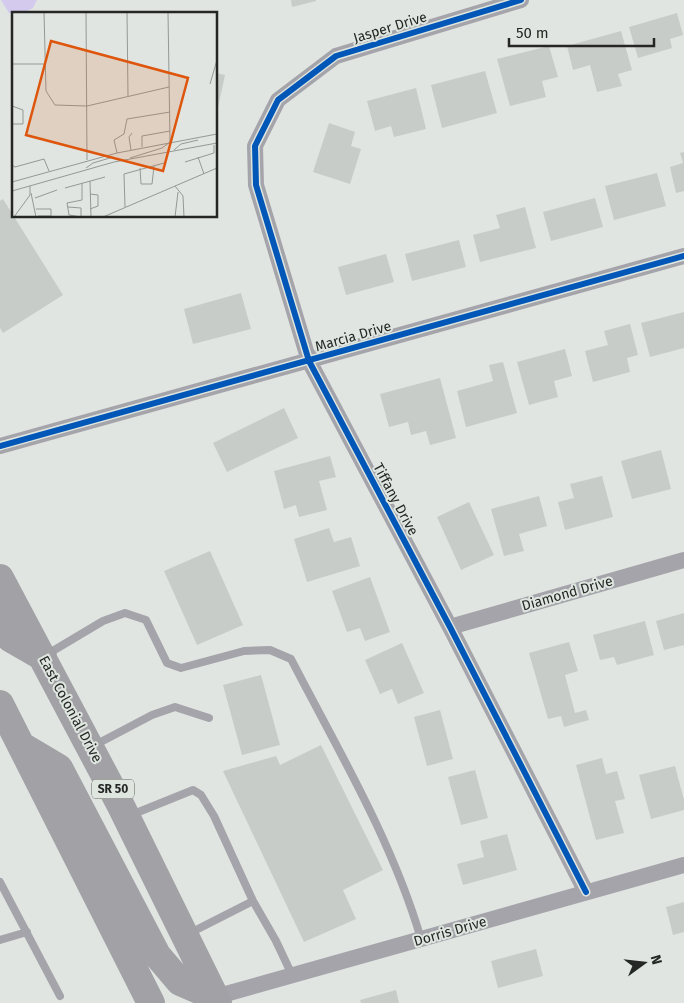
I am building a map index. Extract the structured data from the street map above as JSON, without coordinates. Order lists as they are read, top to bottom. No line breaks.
{"streets":{"highway":["East Colonial Drive","SR 50"],"street":["Jasper Drive","Marcia Drive","Tiffany Drive","Diamond Drive","Dorris Drive"]},"crossings":[["Jasper Drive","Tiffany Drive"],["Marcia Drive","Tiffany Drive"],["Tiffany Drive","Diamond Drive"],["Tiffany Drive","Dorris Drive"],["East Colonial Drive","Dorris Drive"]],"scale_bar":"50 m","north":"right"}
